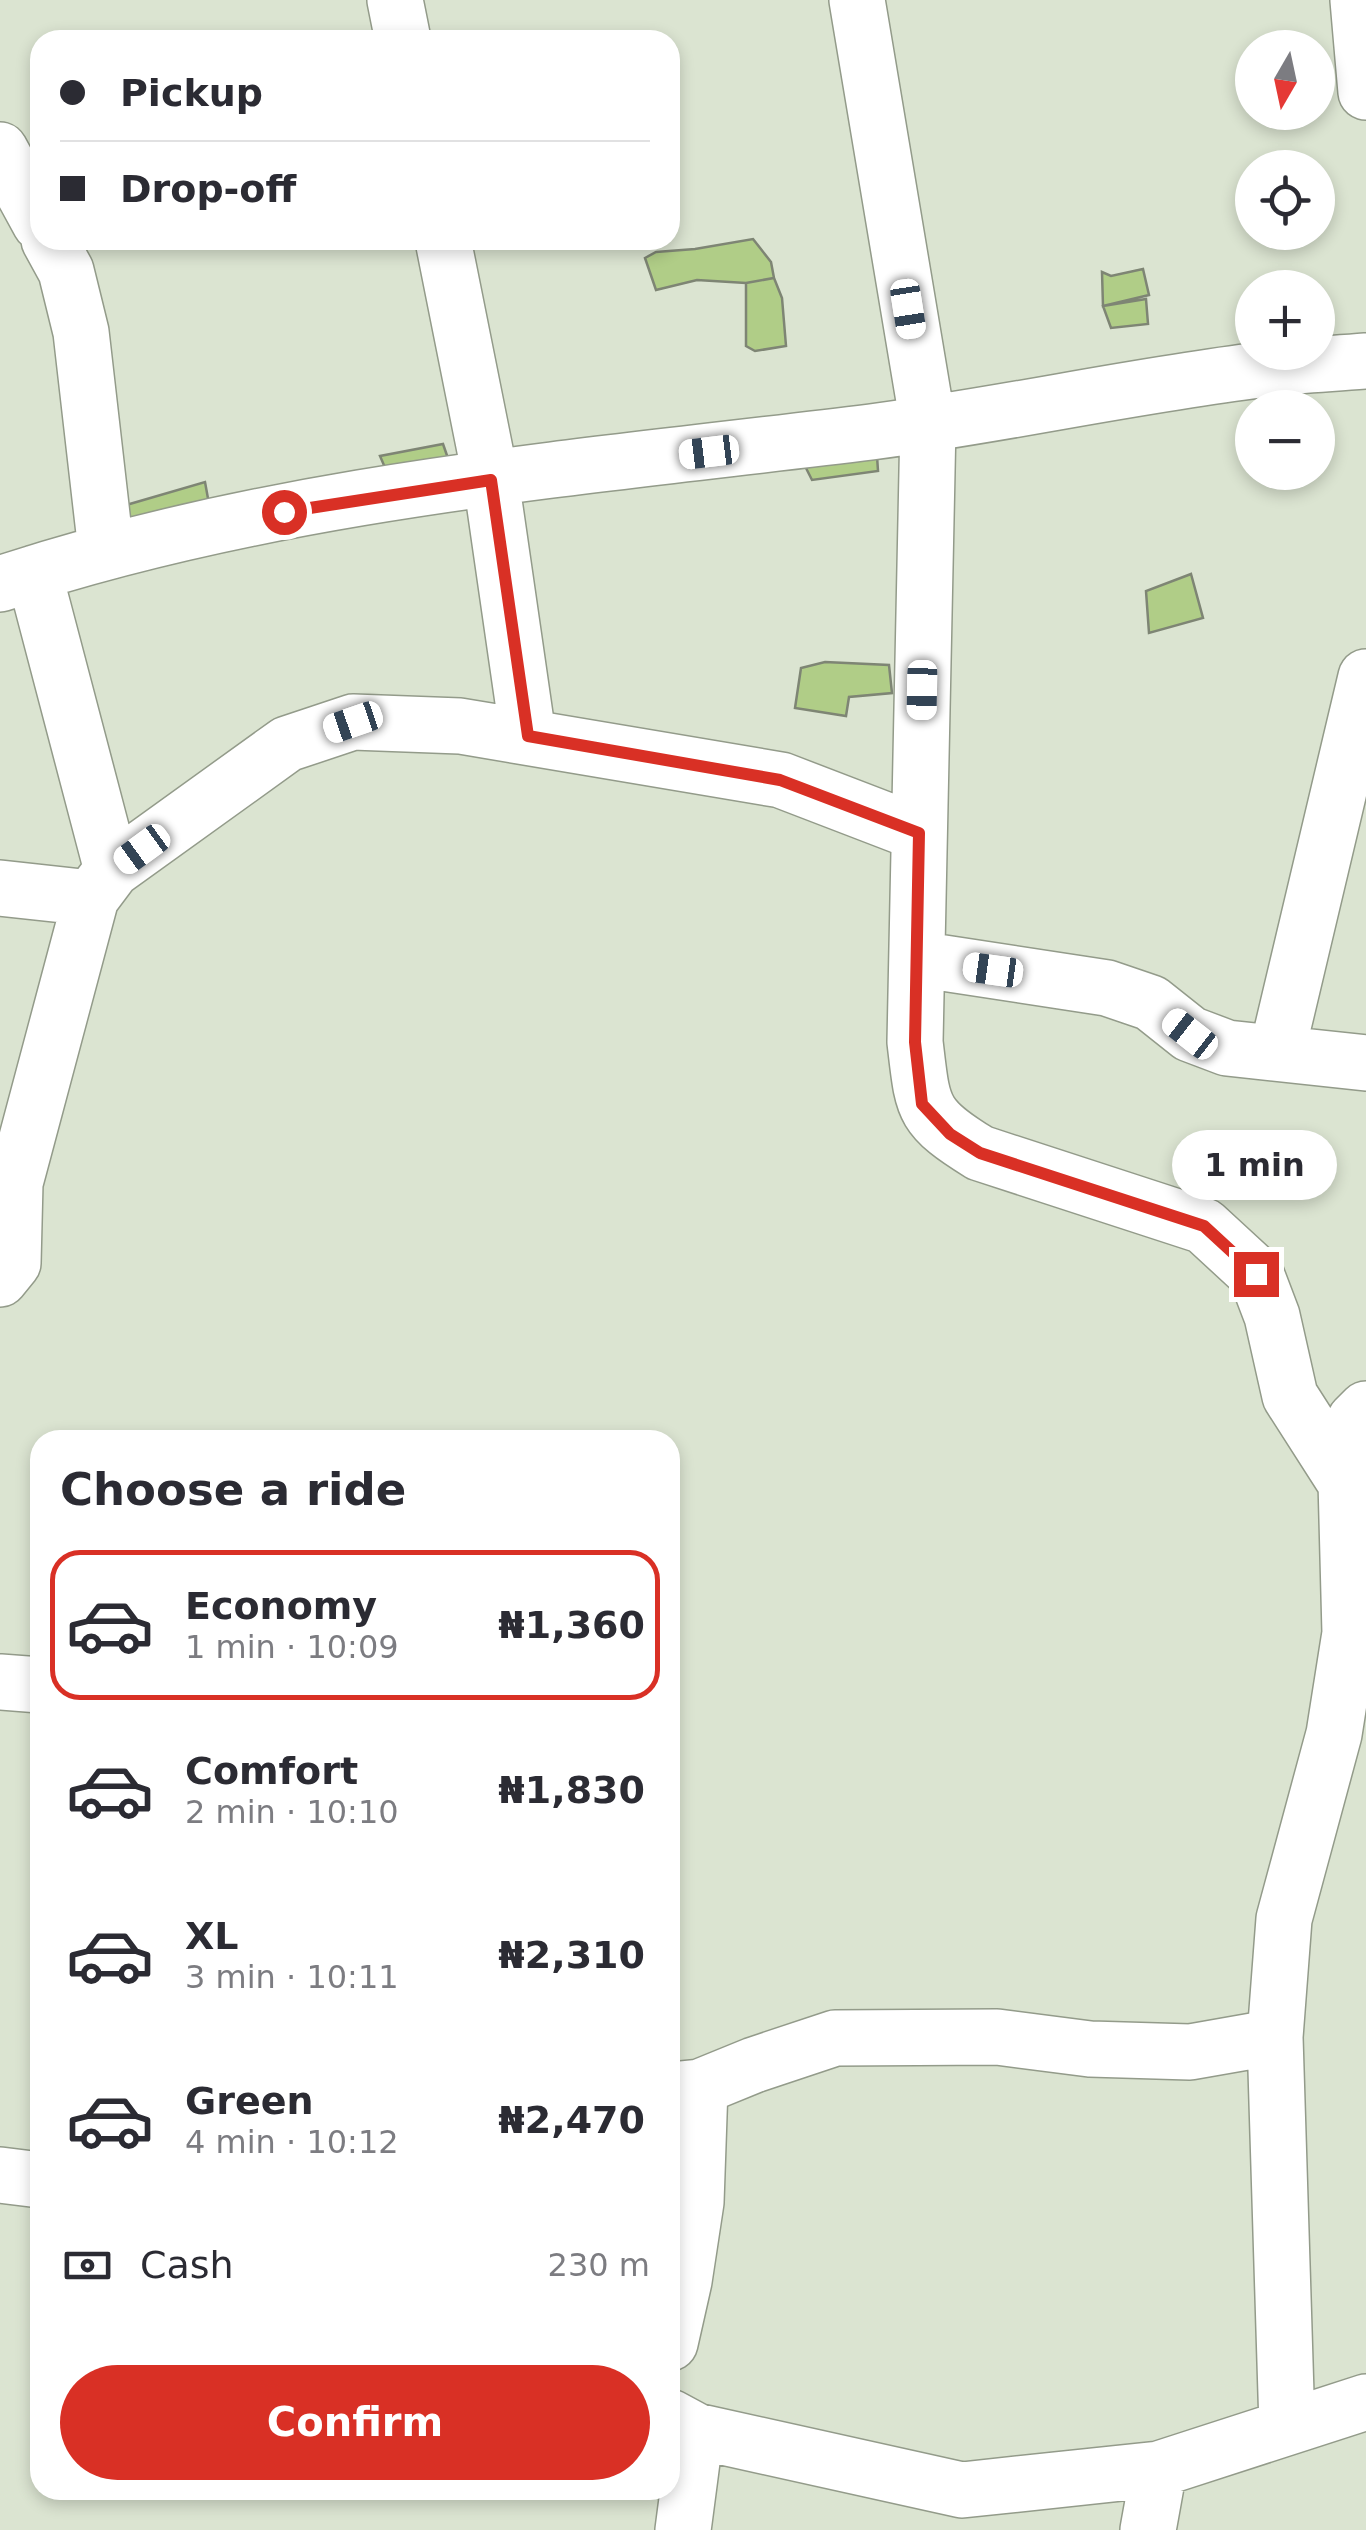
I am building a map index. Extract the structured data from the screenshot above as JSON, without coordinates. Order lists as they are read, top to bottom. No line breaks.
{"north":"bottom","page":{"map_buttons":["+","−"],"banner":["Pickup","Drop-off"],"bubble":"1 min","heading":"Choose a ride","list":[{"name":"Economy","note":"1 min · 10:09","value":"₦1,360"},{"name":"Comfort","note":"2 min · 10:10","value":"₦1,830"},{"name":"XL","note":"3 min · 10:11","value":"₦2,310"},{"name":"Green","note":"4 min · 10:12","value":"₦2,470"}],"pay":["Cash","230 m"],"buttons":"Confirm"}}
